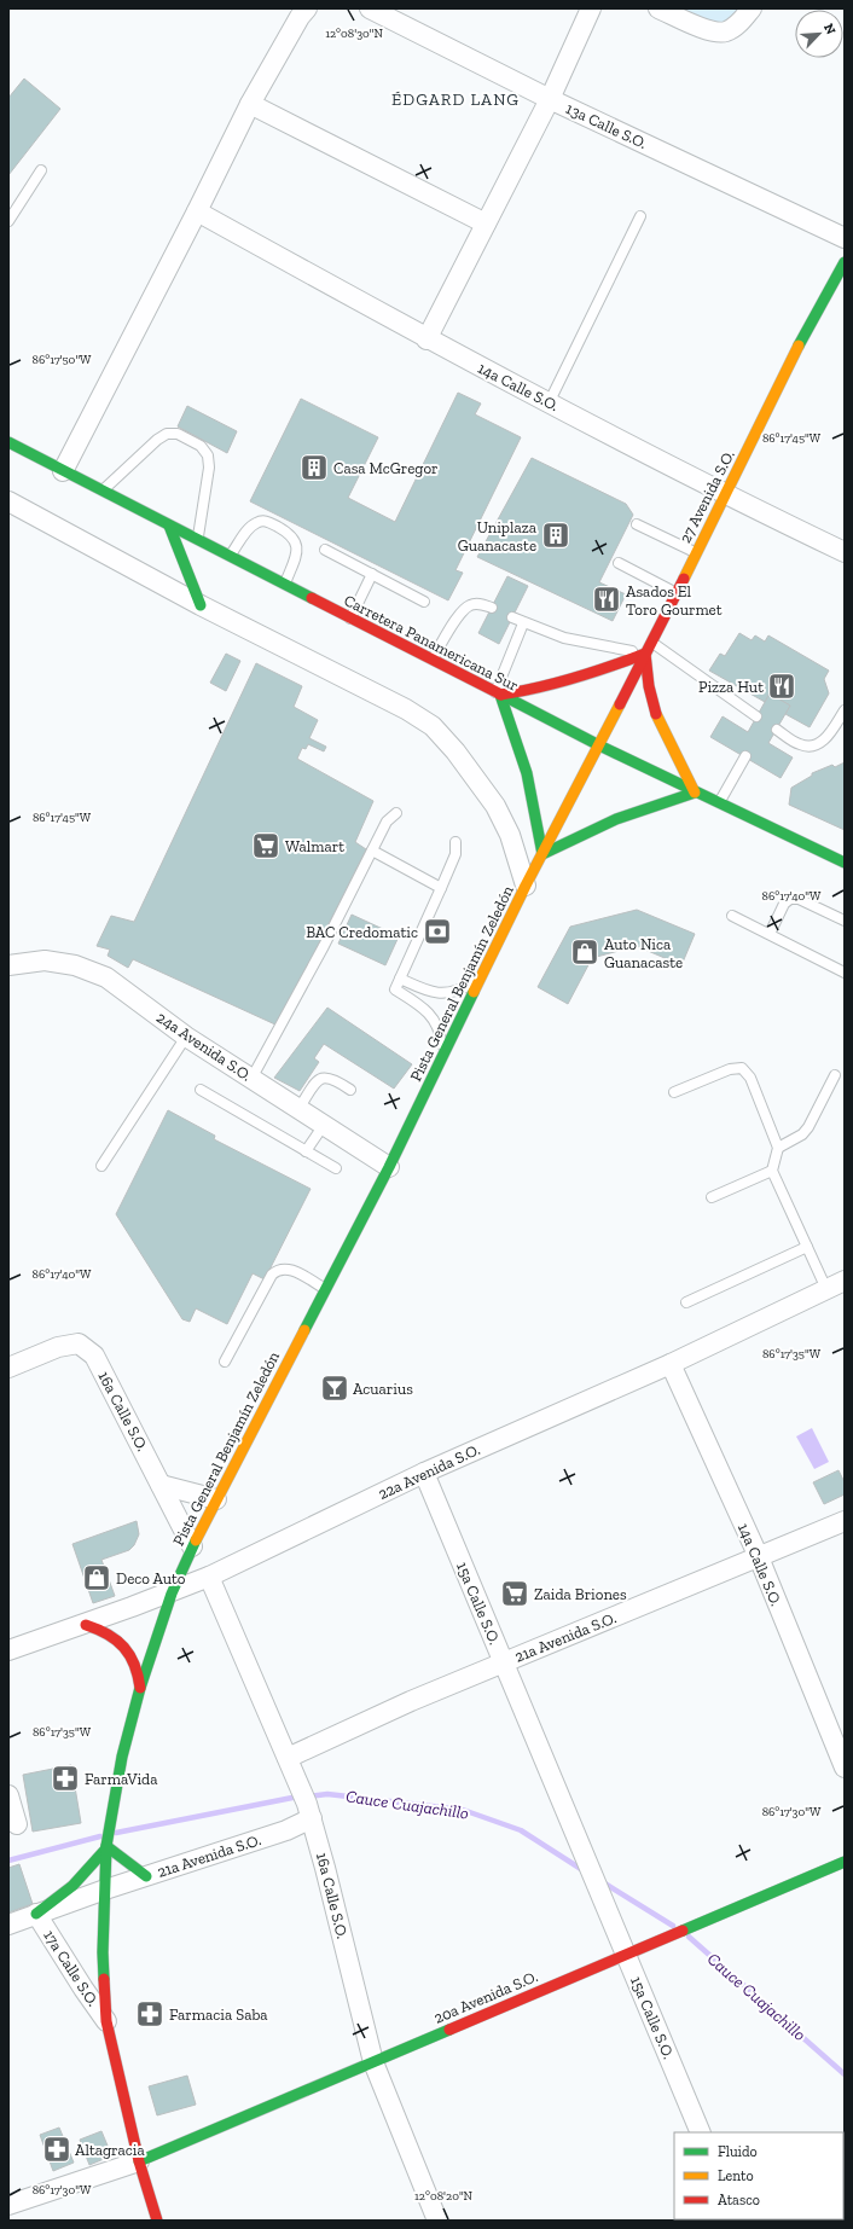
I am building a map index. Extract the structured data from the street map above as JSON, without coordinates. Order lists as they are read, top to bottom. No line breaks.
{"streets":{"main road":["27 Avenida S.O.","Carretera Panamericana Sur","Pista General Benjamín Zeledón","20a Avenida S.O."],"street":["13a Calle S.O.","14a Calle S.O.","24a Avenida S.O.","16a Calle S.O.","22a Avenida S.O.","15a Calle S.O.","21a Avenida S.O.","17a Calle S.O."]},"crossings":[["14a Calle S.O.","27 Avenida S.O."],["14a Calle S.O.","22a Avenida S.O."],["14a Calle S.O.","21a Avenida S.O."],["27 Avenida S.O.","Carretera Panamericana Sur"],["27 Avenida S.O.","Pista General Benjamín Zeledón"],["Carretera Panamericana Sur","Pista General Benjamín Zeledón"],["Pista General Benjamín Zeledón","24a Avenida S.O."],["Pista General Benjamín Zeledón","16a Calle S.O."],["Pista General Benjamín Zeledón","22a Avenida S.O."],["Pista General Benjamín Zeledón","21a Avenida S.O."],["Pista General Benjamín Zeledón","17a Calle S.O."],["Pista General Benjamín Zeledón","20a Avenida S.O."],["16a Calle S.O.","22a Avenida S.O."],["16a Calle S.O.","21a Avenida S.O."],["16a Calle S.O.","20a Avenida S.O."],["22a Avenida S.O.","15a Calle S.O."],["15a Calle S.O.","21a Avenida S.O."],["15a Calle S.O.","20a Avenida S.O."],["21a Avenida S.O.","17a Calle S.O."]],"districts":["ÉDGARD LANG"],"water":["Cauce Cuajachillo"],"places":{"building":["Casa McGregor","Uniplaza Guanacaste"],"restaurant":["Asados El Toro Gourmet","Pizza Hut"],"supermarket":["Walmart","Zaida Briones"],"bank":["BAC Credomatic"],"shop":["Auto Nica Guanacaste","Deco Auto"],"bar":["Acuarius"],"pharmacy":["FarmaVida","Farmacia Saba","Altagracia"]},"legend":["Fluido","Lento","Atasco"],"north":"top right","coordinates":["12°08'30\"N","86°17'50\"W","86°17'45\"W","86°17'40\"W","86°17'35\"W","86°17'30\"W","12°08'20\"N"]}
